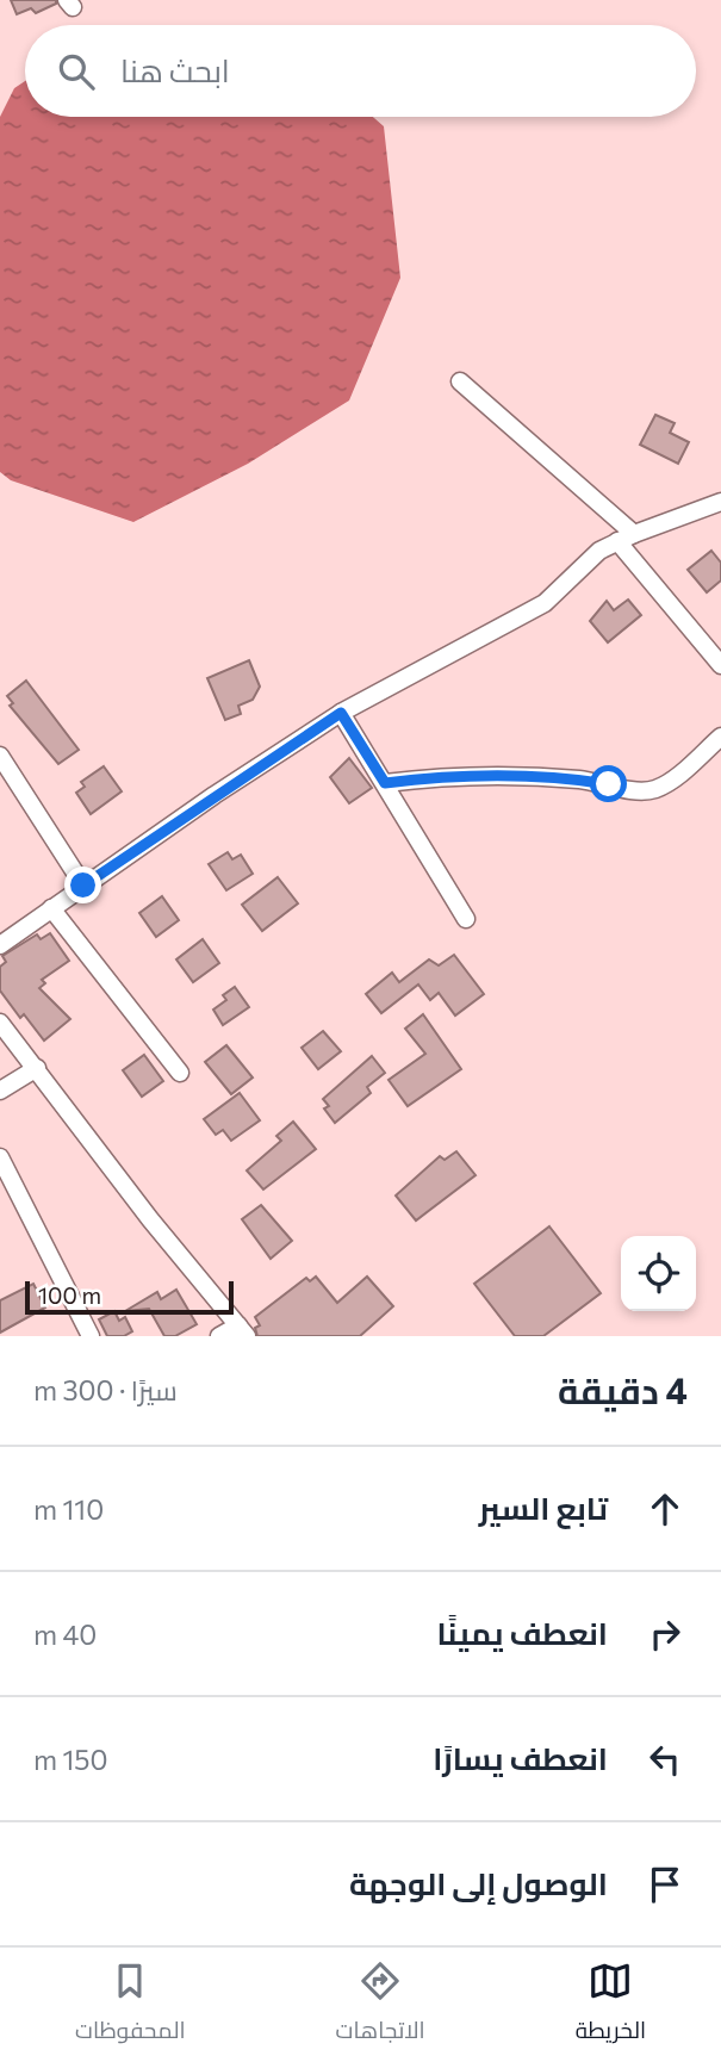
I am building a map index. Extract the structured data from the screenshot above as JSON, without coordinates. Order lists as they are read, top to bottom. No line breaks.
{"scale_bar":"100 m","page":{"search":"ابحث هنا","scale":"100 m","heading":["4 دقيقة","سيرًا · 300 m"],"list":[["تابع السير","110 m"],["انعطف يمينًا","40 m"],["انعطف يسارًا","150 m"],"الوصول إلى الوجهة"],"nav":["الخريطة","الاتجاهات","المحفوظات"]}}
